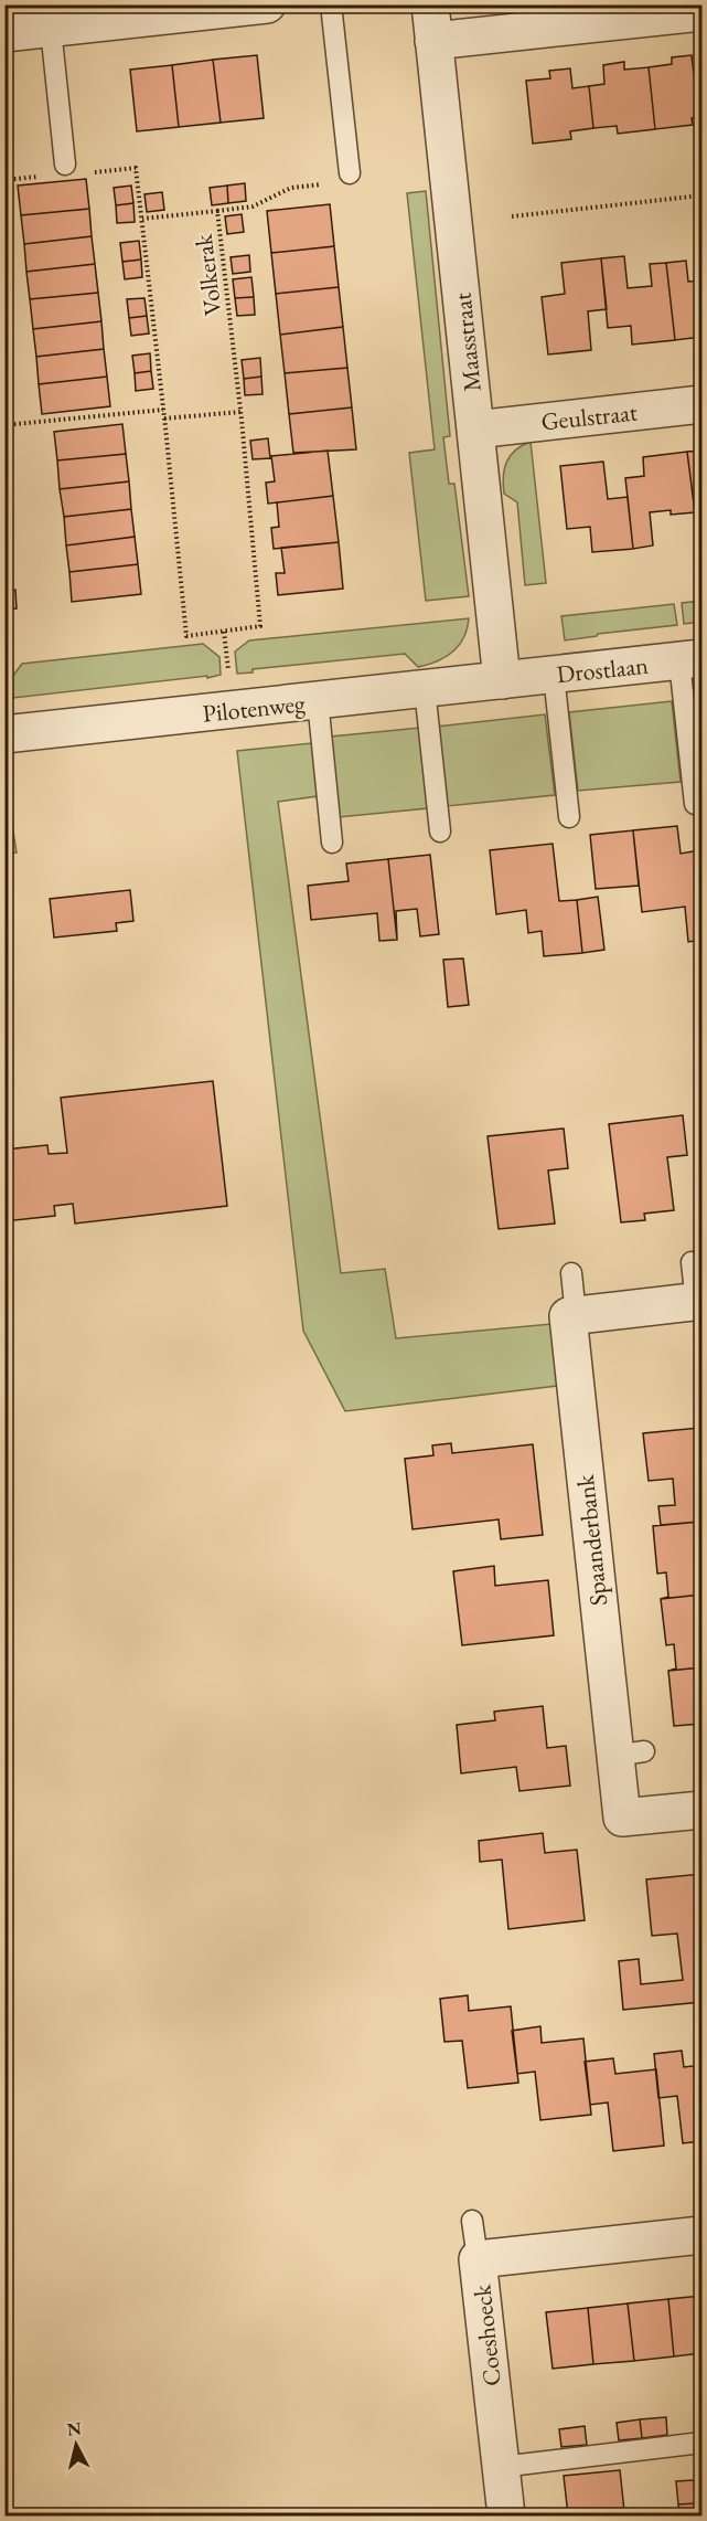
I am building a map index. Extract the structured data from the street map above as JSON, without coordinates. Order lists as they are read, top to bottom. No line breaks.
{"streets":{"street":["Maasstraat","Geulstraat","Drostlaan","Pilotenweg","Spaanderbank","Coeshoeck"],"path":["Volkerak"]},"crossings":[["Maasstraat","Geulstraat"],["Maasstraat","Drostlaan"],["Maasstraat","Pilotenweg"],["Drostlaan","Pilotenweg"]],"north":"top"}
